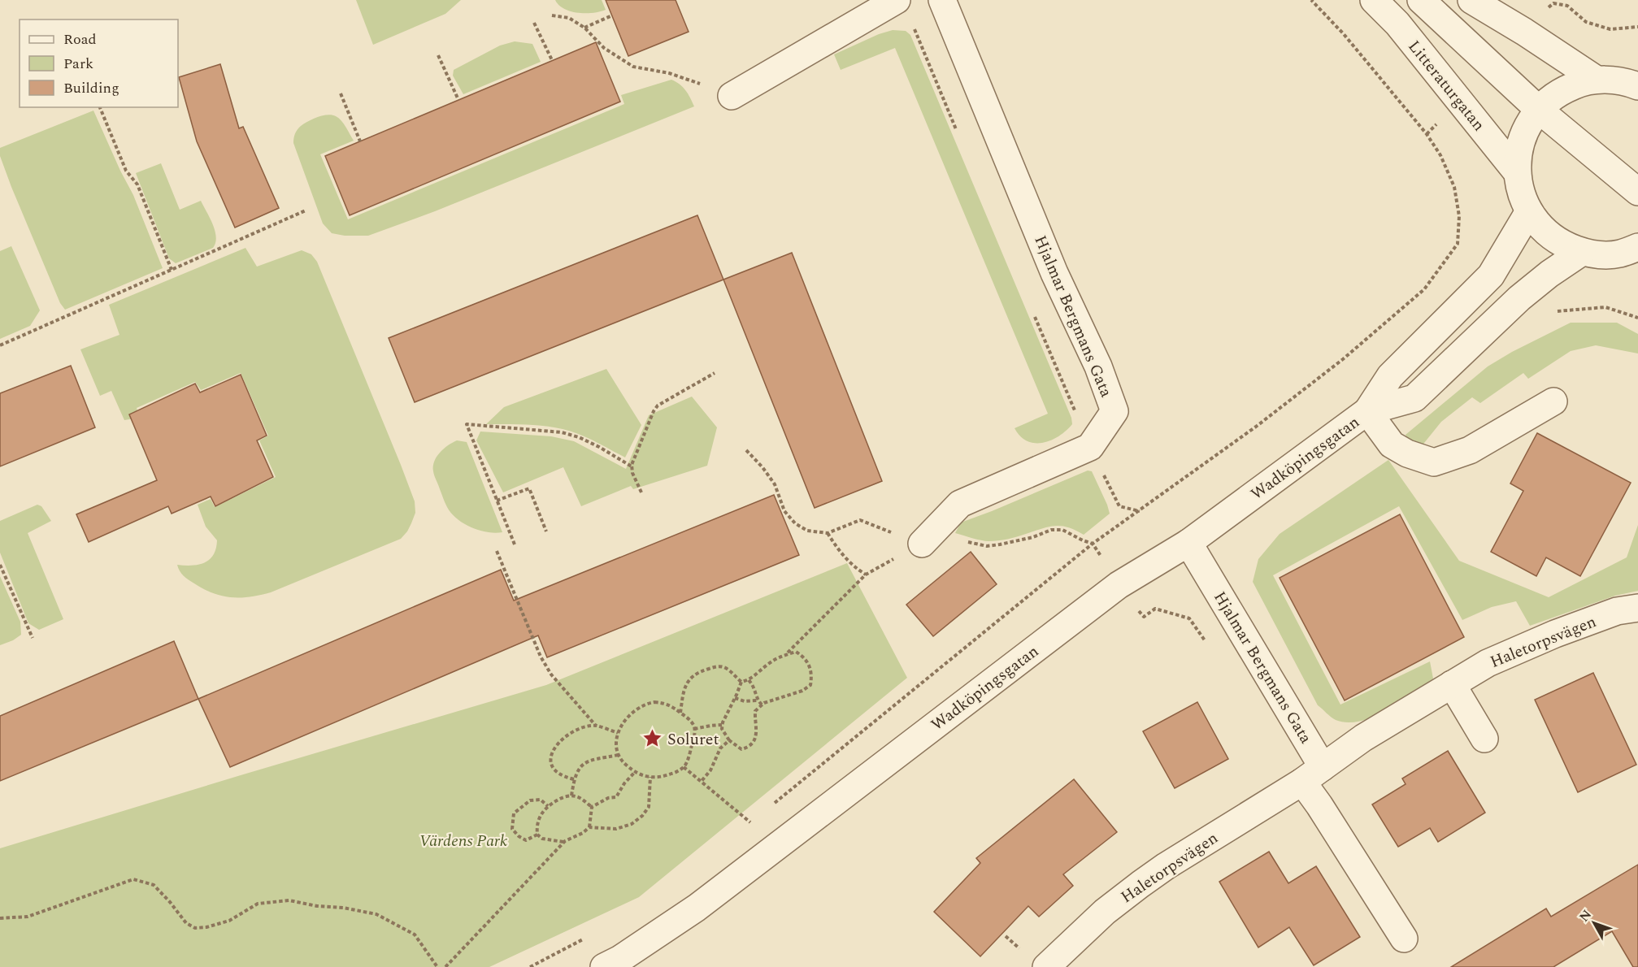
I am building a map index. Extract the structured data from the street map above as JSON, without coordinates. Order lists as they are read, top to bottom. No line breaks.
{"streets":{"street":["Litteraturgatan","Hjalmar Bergmans Gata","Wadköpingsgatan","Haletorpsvägen"]},"crossings":[["Litteraturgatan","Wadköpingsgatan"],["Hjalmar Bergmans Gata","Wadköpingsgatan"],["Hjalmar Bergmans Gata","Haletorpsvägen"]],"parks":["Värdens Park"],"places":{"place":["Soluret"]},"legend":["Road","Park","Building"],"north":"top left"}
